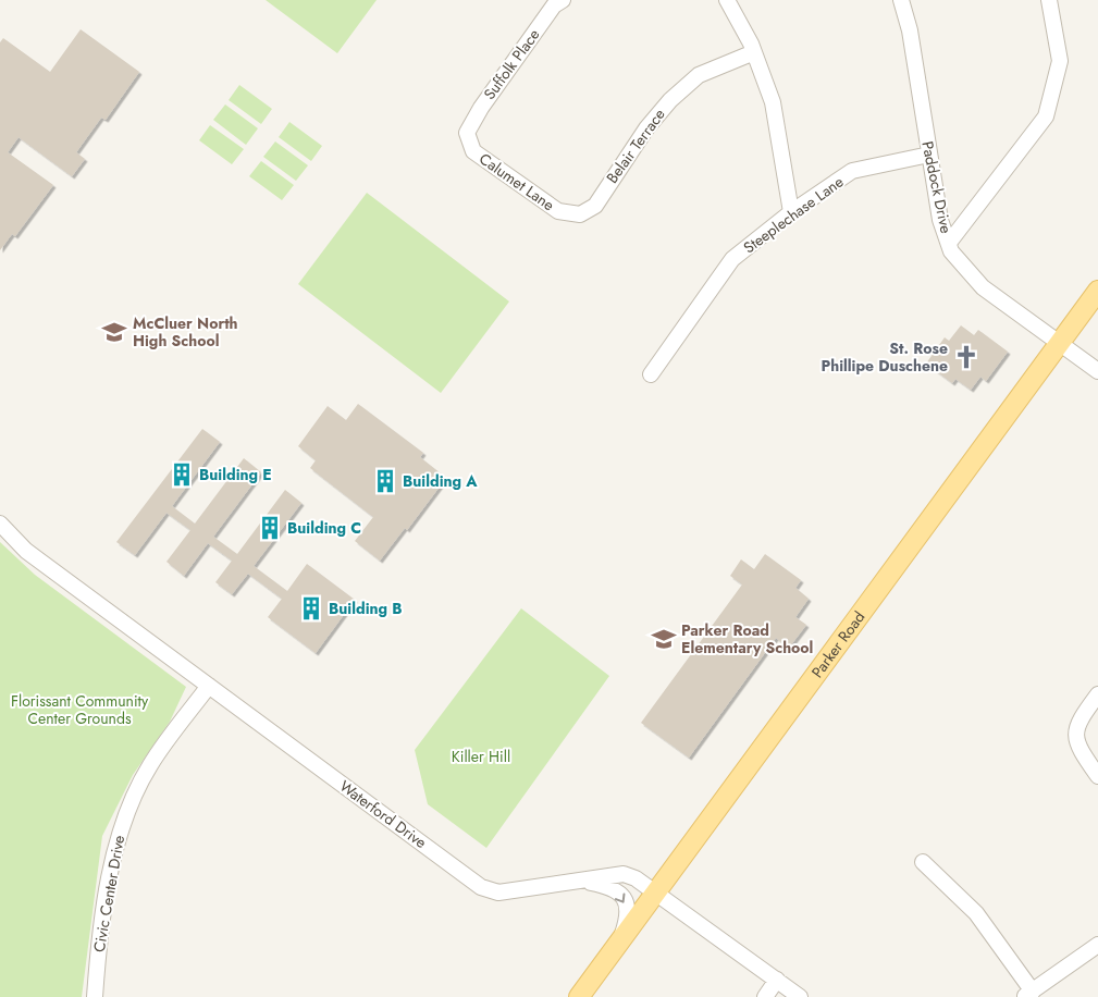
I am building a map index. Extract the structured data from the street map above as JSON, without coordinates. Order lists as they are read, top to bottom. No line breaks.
{"streets":{"main road":["Parker Road"],"street":["Suffolk Place","Belair Terrace","Calumet Lane","Paddock Drive","Steeplechase Lane","Waterford Drive","Civic Center Drive"]},"crossings":[["Suffolk Place","Calumet Lane"],["Belair Terrace","Calumet Lane"],["Paddock Drive","Steeplechase Lane"],["Paddock Drive","Parker Road"],["Parker Road","Waterford Drive"],["Waterford Drive","Civic Center Drive"]],"parks":["Florissant Community Center Grounds","Killer Hill"],"places":{"school or university":["McCluer North High School","Parker Road Elementary School"],"church":["St. Rose Phillipe Duschene"],"building":["Building E","Building A","Building C","Building B"]}}
